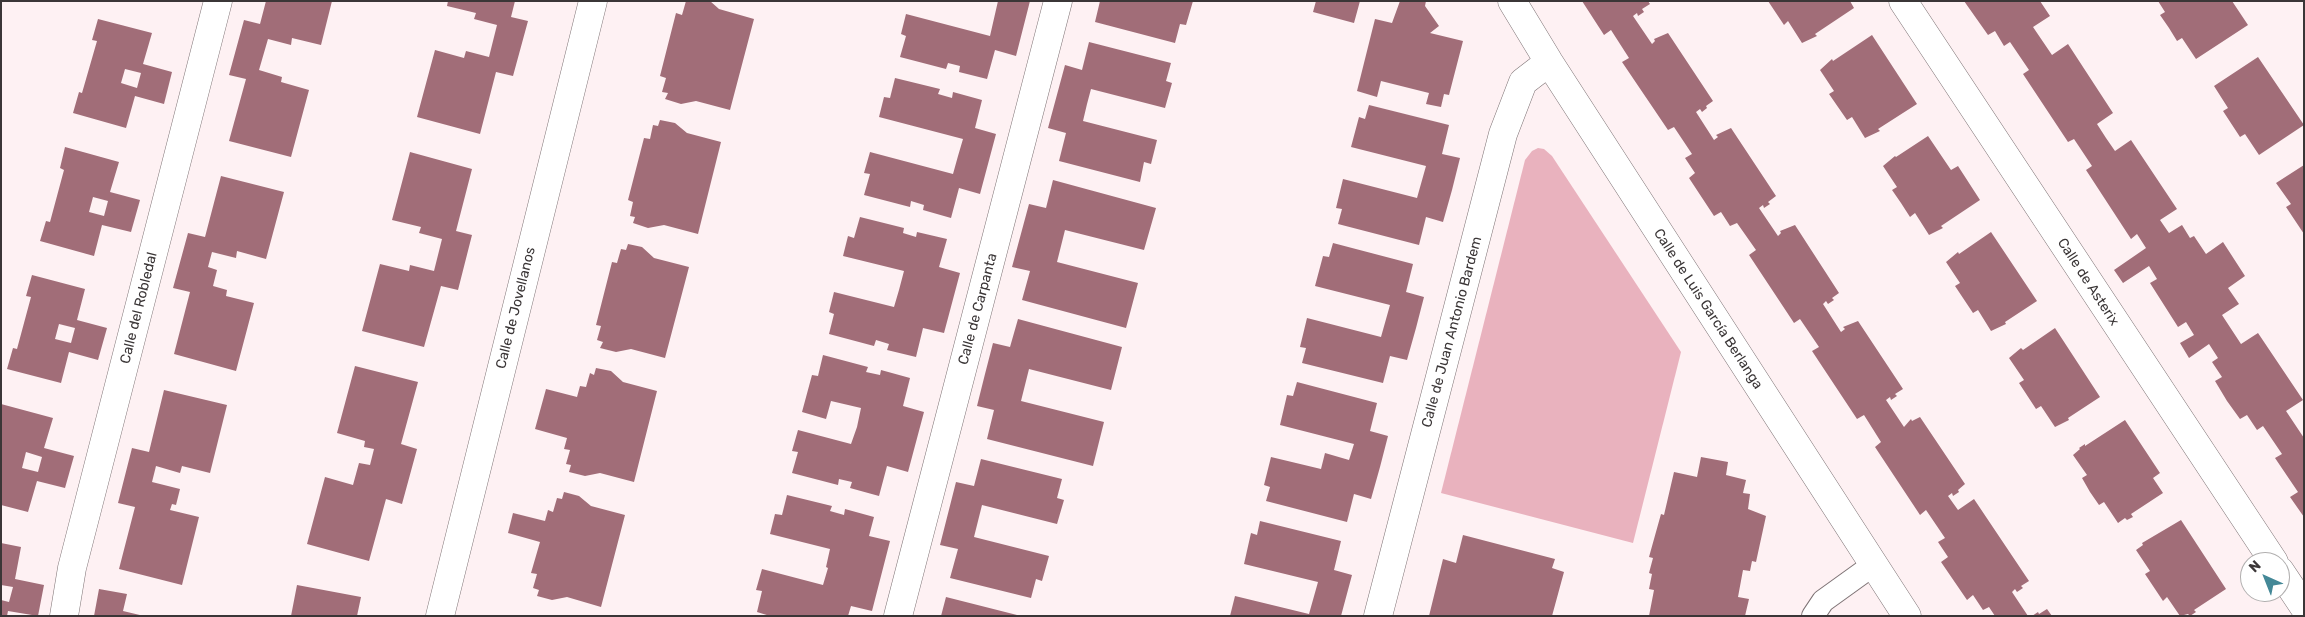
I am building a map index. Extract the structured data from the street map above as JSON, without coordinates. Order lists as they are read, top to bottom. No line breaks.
{"streets":{"street":["Calle de Asterix","Calle del Robledal","Calle de Jovellanos","Calle de Carpanta","Calle de Luis García Berlanga","Calle de Juan Antonio Bardem"]},"crossings":[["Calle de Luis García Berlanga","Calle de Juan Antonio Bardem"]],"north":"top left"}
